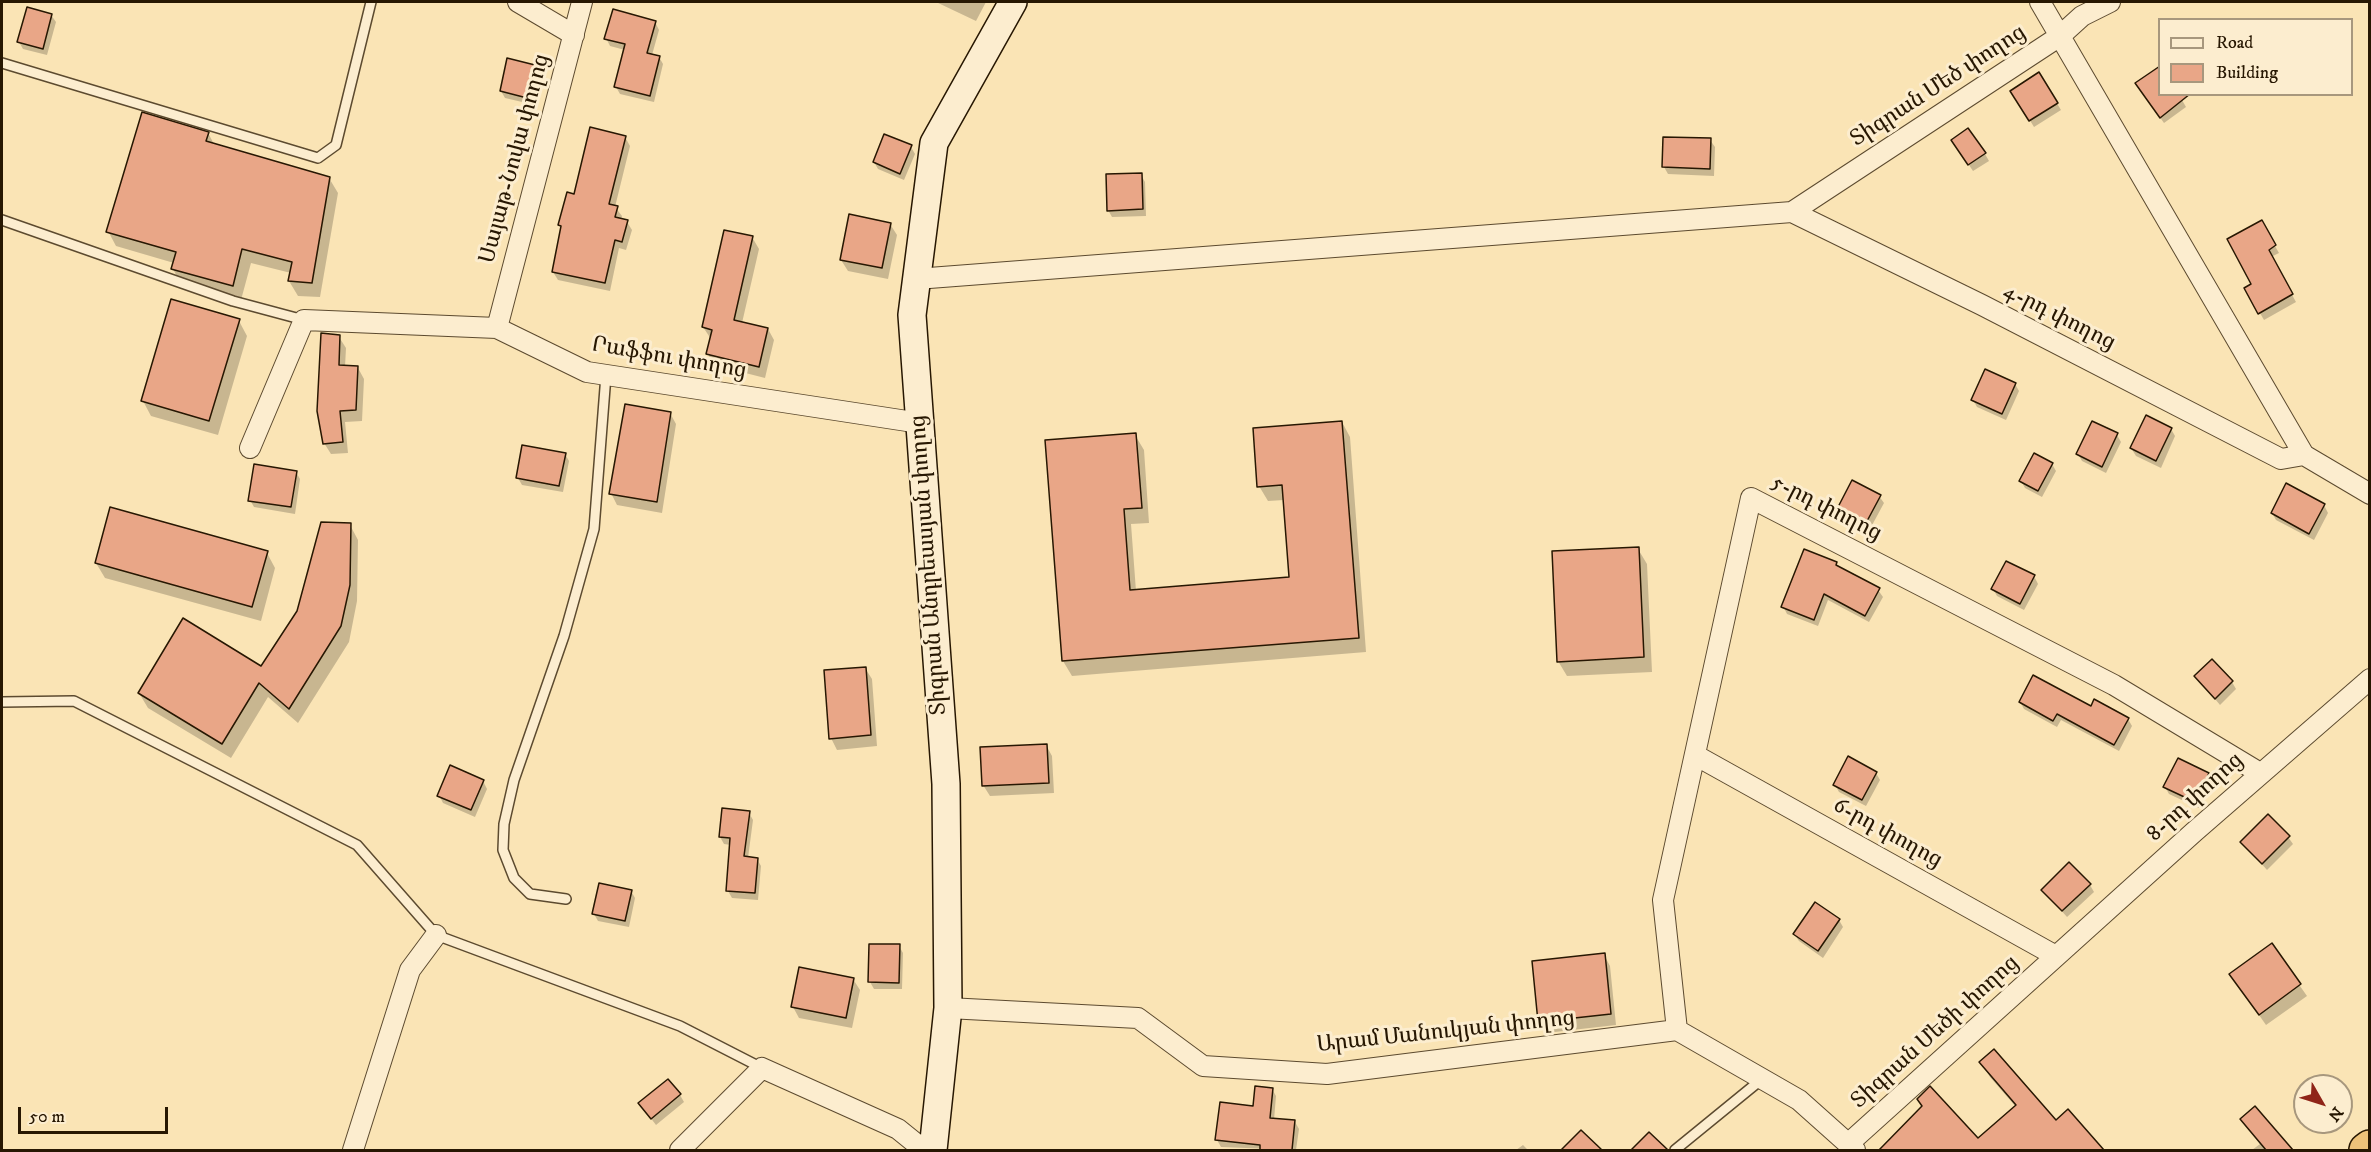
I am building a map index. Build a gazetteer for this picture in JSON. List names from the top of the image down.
{
  "streets": {
    "main road": ["Տիգրան Անդրեասյան փողոց"],
    "street": [
      "Տիգրան Մեծ փողոց",
      "Սայաթ-Նովա փողոց",
      "4-րդ փողոց",
      "Րաֆֆու փողոց",
      "5-րդ փողոց",
      "8-րդ փողոց",
      "6-րդ փողոց",
      "Արամ Մանուկյան փողոց",
      "Տիգրան Մեծի փողոց"
    ]
  },
  "crossings": [
    ["Տիգրան Մեծ փողոց", "4-րդ փողոց"],
    ["Սայաթ-Նովա փողոց", "Րաֆֆու փողոց"],
    ["Րաֆֆու փողոց", "Տիգրան Անդրեասյան փողոց"],
    ["5-րդ փողոց", "8-րդ փողոց"],
    ["5-րդ փողոց", "6-րդ փողոց"],
    ["5-րդ փողոց", "Արամ Մանուկյան փողոց"],
    ["Տիգրան Անդրեասյան փողոց", "Արամ Մանուկյան փողոց"],
    ["8-րդ փողոց", "6-րդ փողոց"],
    ["8-րդ փողոց", "Տիգրան Մեծի փողոց"],
    ["6-րդ փողոց", "Տիգրան Մեծի փողոց"]
  ],
  "legend": ["Road", "Building"],
  "scale_bar": "50 m",
  "north": "bottom right"
}
